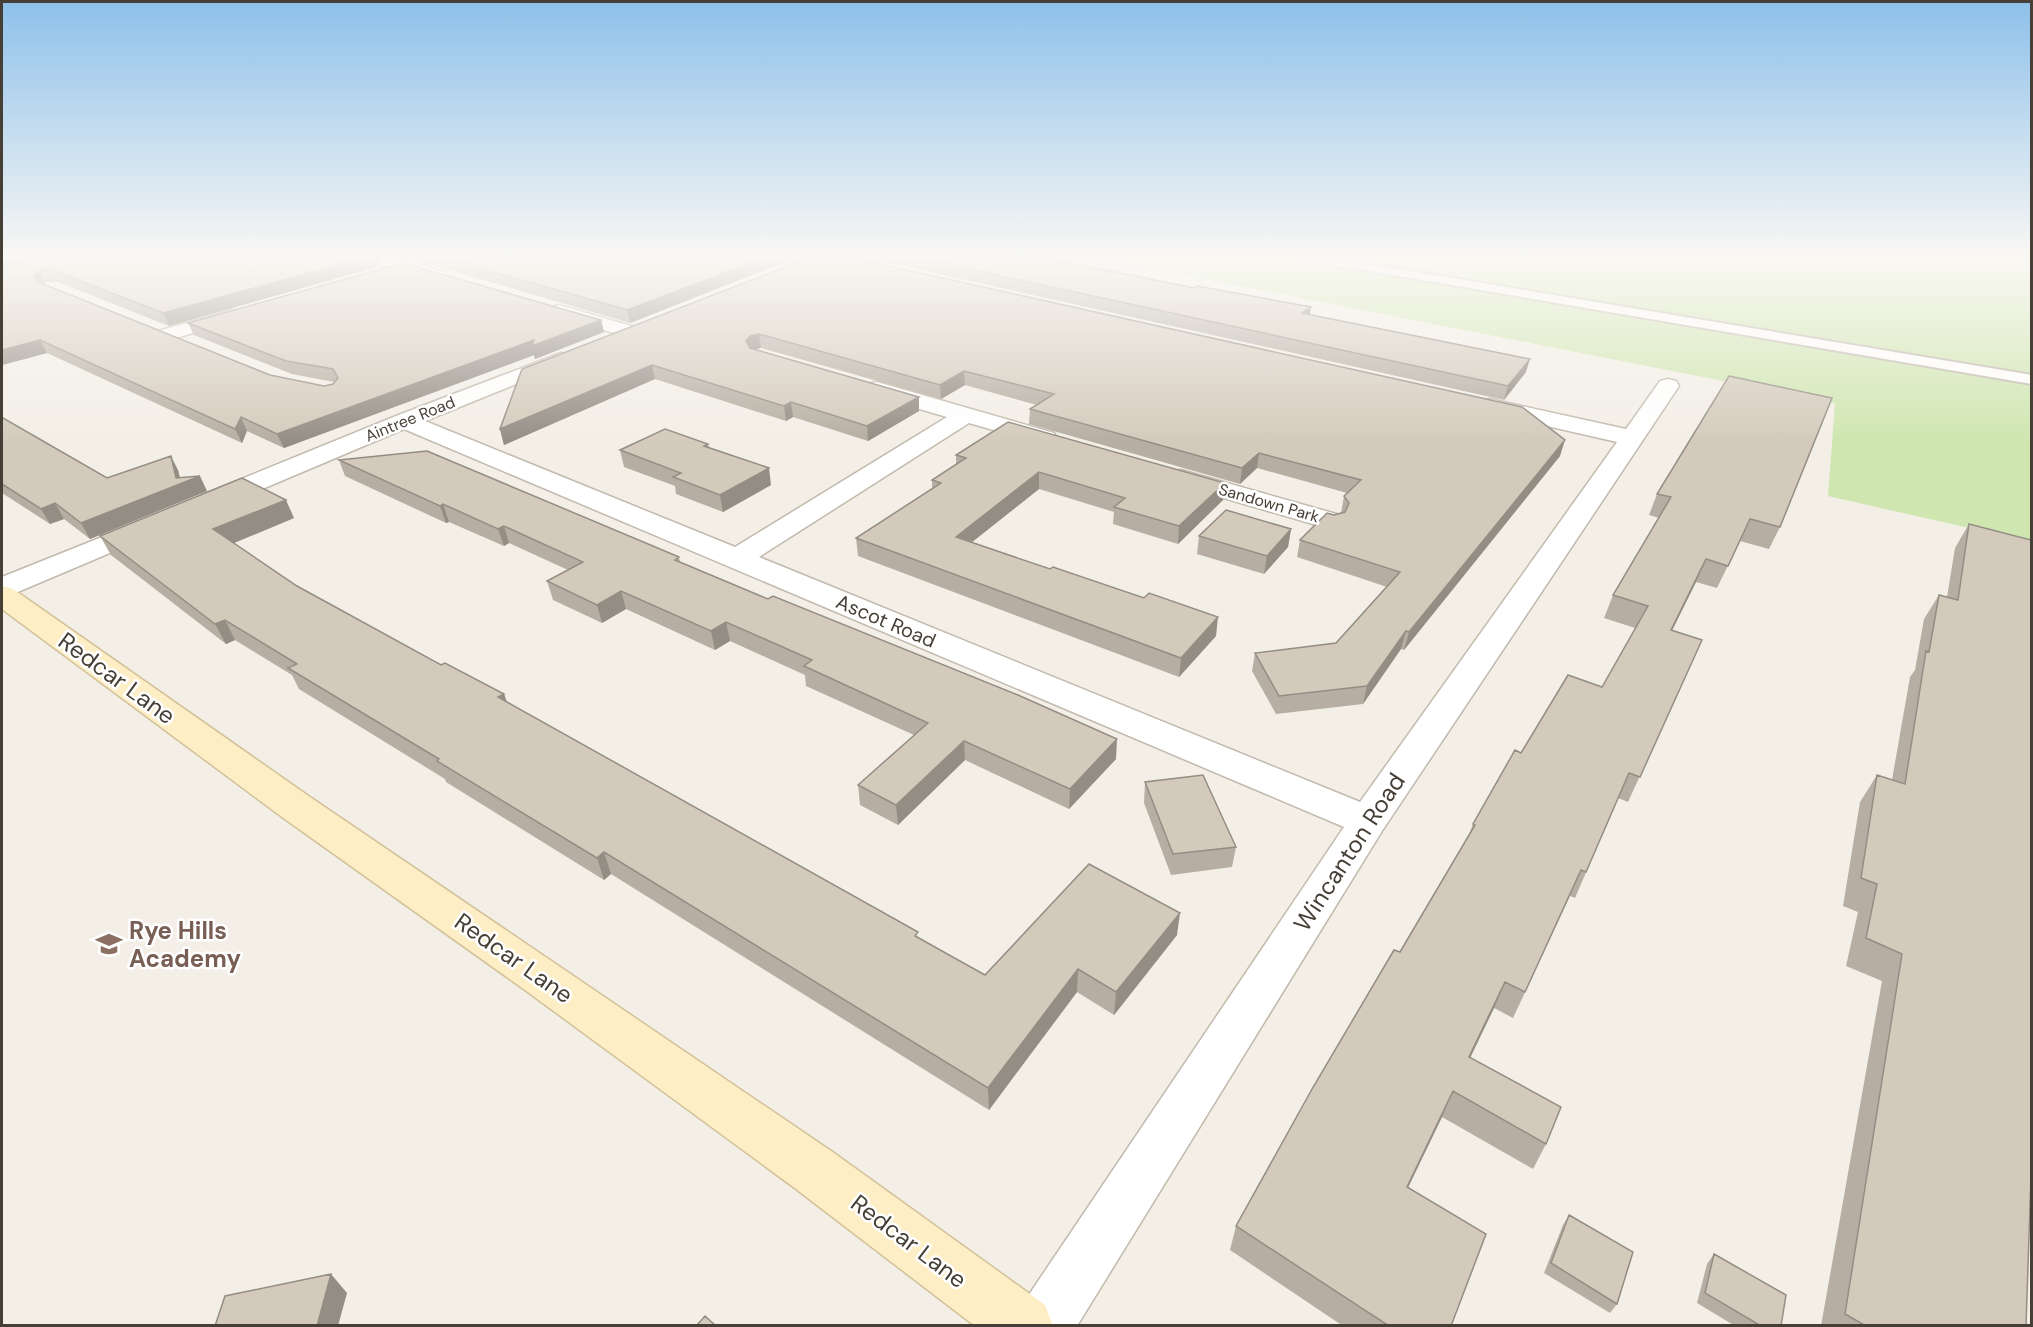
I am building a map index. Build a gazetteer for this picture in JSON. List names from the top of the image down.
{
  "streets": {
    "main road": ["Redcar Lane"],
    "street": [
      "Aintree Road",
      "Sandown Park",
      "Ascot Road",
      "Wincanton Road"
    ]
  },
  "crossings": [
    ["Aintree Road", "Ascot Road"],
    ["Ascot Road", "Wincanton Road"]
  ],
  "places": {
    "school or university": ["Rye Hills Academy"]
  }
}
